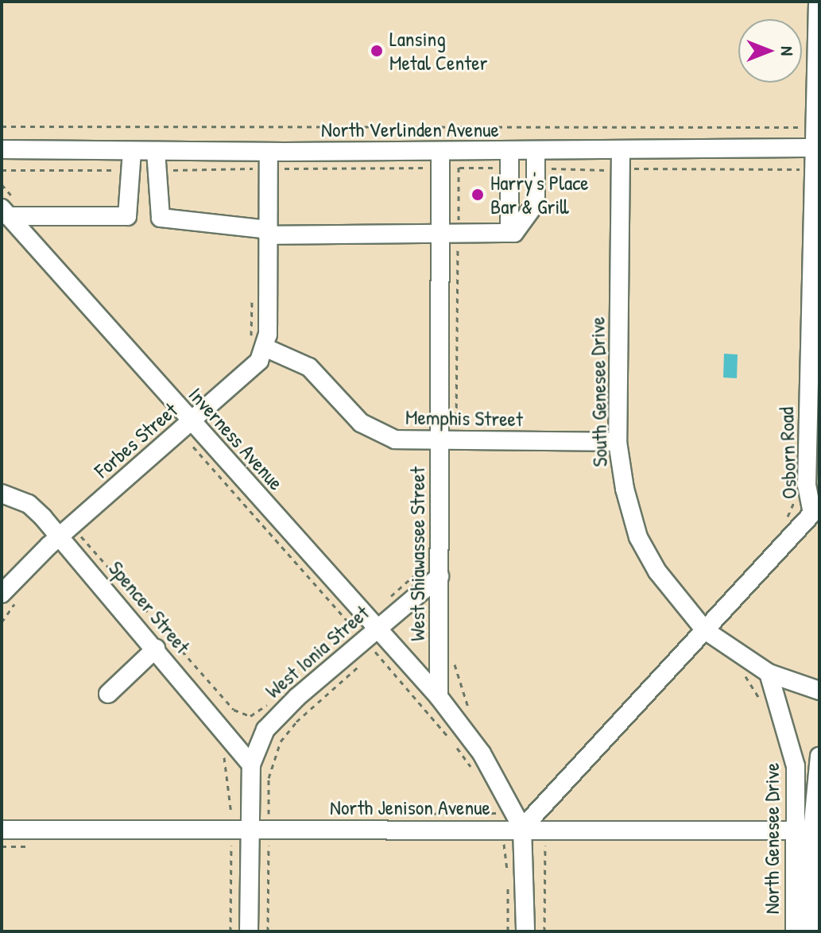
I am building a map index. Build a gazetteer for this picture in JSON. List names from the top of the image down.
{
  "streets": {
    "street": [
      "North Verlinden Avenue",
      "South Genesee Drive",
      "Memphis Street",
      "Inverness Avenue",
      "Forbes Street",
      "Osborn Road",
      "West Shiawassee Street",
      "Spencer Street",
      "West Ionia Street",
      "North Jenison Avenue",
      "North Genesee Drive"
    ]
  },
  "crossings": [
    ["North Verlinden Avenue", "South Genesee Drive"],
    ["North Verlinden Avenue", "Osborn Road"],
    ["North Verlinden Avenue", "West Shiawassee Street"],
    ["South Genesee Drive", "Memphis Street"],
    ["South Genesee Drive", "Osborn Road"],
    ["South Genesee Drive", "North Genesee Drive"],
    ["Memphis Street", "Forbes Street"],
    ["Memphis Street", "West Shiawassee Street"],
    ["Inverness Avenue", "Forbes Street"],
    ["Inverness Avenue", "West Shiawassee Street"],
    ["Inverness Avenue", "West Ionia Street"],
    ["Forbes Street", "Spencer Street"],
    ["West Shiawassee Street", "West Ionia Street"],
    ["Spencer Street", "West Ionia Street"],
    ["West Ionia Street", "North Jenison Avenue"]
  ],
  "places": ["Lansing Metal Center", "Harry's Place Bar & Grill"],
  "north": "right"
}
